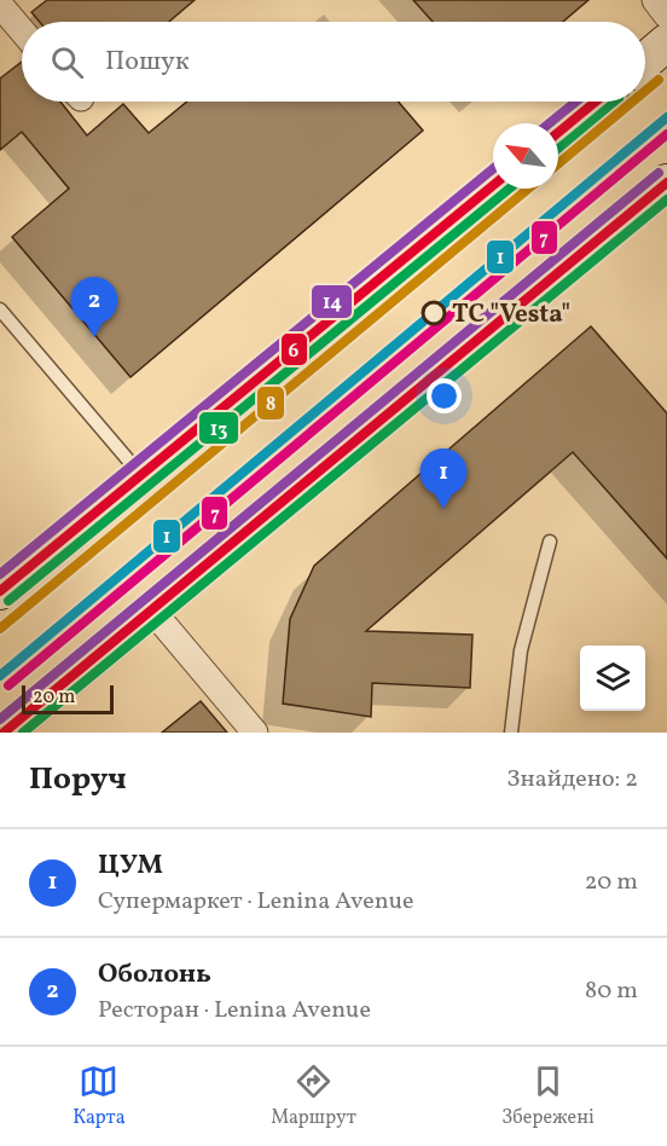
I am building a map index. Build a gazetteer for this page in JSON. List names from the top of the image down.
{
  "places": ["TC \"Vesta\""],
  "lines": [
    "transit line 8",
    "transit line 6",
    "transit line 13",
    "transit line 14",
    "transit line 1",
    "transit line 7"
  ],
  "scale_bar": "20 m",
  "north": "top left",
  "page": {
    "search": "Пошук",
    "pins": ["2", "1"],
    "scale": "20 m",
    "heading": ["Поруч", "Знайдено: 2"],
    "list": [
      {
        "mark": "1",
        "name": "ЦУМ",
        "note": "Супермаркет · Lenina Avenue",
        "value": "20 m"
      },
      {
        "mark": "2",
        "name": "Оболонь",
        "note": "Ресторан · Lenina Avenue",
        "value": "80 m"
      }
    ],
    "nav": ["Карта", "Маршрут", "Збережені"]
  }
}
